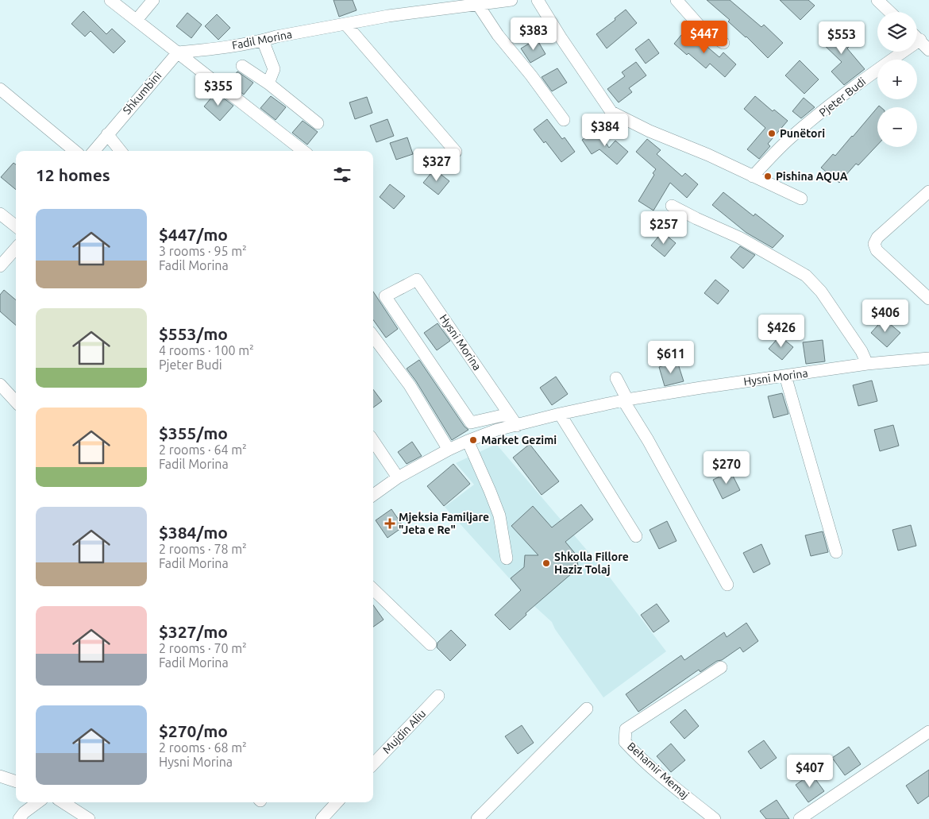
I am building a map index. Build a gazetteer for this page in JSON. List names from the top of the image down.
{
  "streets": {
    "street": [
      "Fadil Morina",
      "Shkumbini",
      "Pjeter Budi",
      "Hysni Morina",
      "Mujdin Aliu",
      "Behamir Memaj"
    ]
  },
  "crossings": [
    ["Fadil Morina", "Shkumbini"]
  ],
  "places": {
    "other": [
      "Punëtori",
      "Pishina AQUA",
      "Market Gezimi",
      "Shkolla Fillore Haziz Tolaj"
    ],
    "health": ["Mjeksia Familjare \"Jeta e Re\""]
  },
  "page": {
    "map_buttons": ["+", "−"],
    "price": [
      "$383",
      "$447",
      "$553",
      "$355",
      "$384",
      "$327",
      "$257",
      "$406",
      "$426",
      "$611",
      "$270",
      "$407"
    ],
    "heading": "12 homes",
    "list": [
      {
        "name": "$447/mo",
        "note": "3 rooms · 95 m² · Fadil Morina"
      },
      {
        "name": "$553/mo",
        "note": "4 rooms · 100 m² · Pjeter Budi"
      },
      {
        "name": "$355/mo",
        "note": "2 rooms · 64 m² · Fadil Morina"
      },
      {
        "name": "$384/mo",
        "note": "2 rooms · 78 m² · Fadil Morina"
      },
      {
        "name": "$327/mo",
        "note": "2 rooms · 70 m² · Fadil Morina"
      },
      {
        "name": "$270/mo",
        "note": "2 rooms · 68 m² · Hysni Morina"
      }
    ]
  }
}
